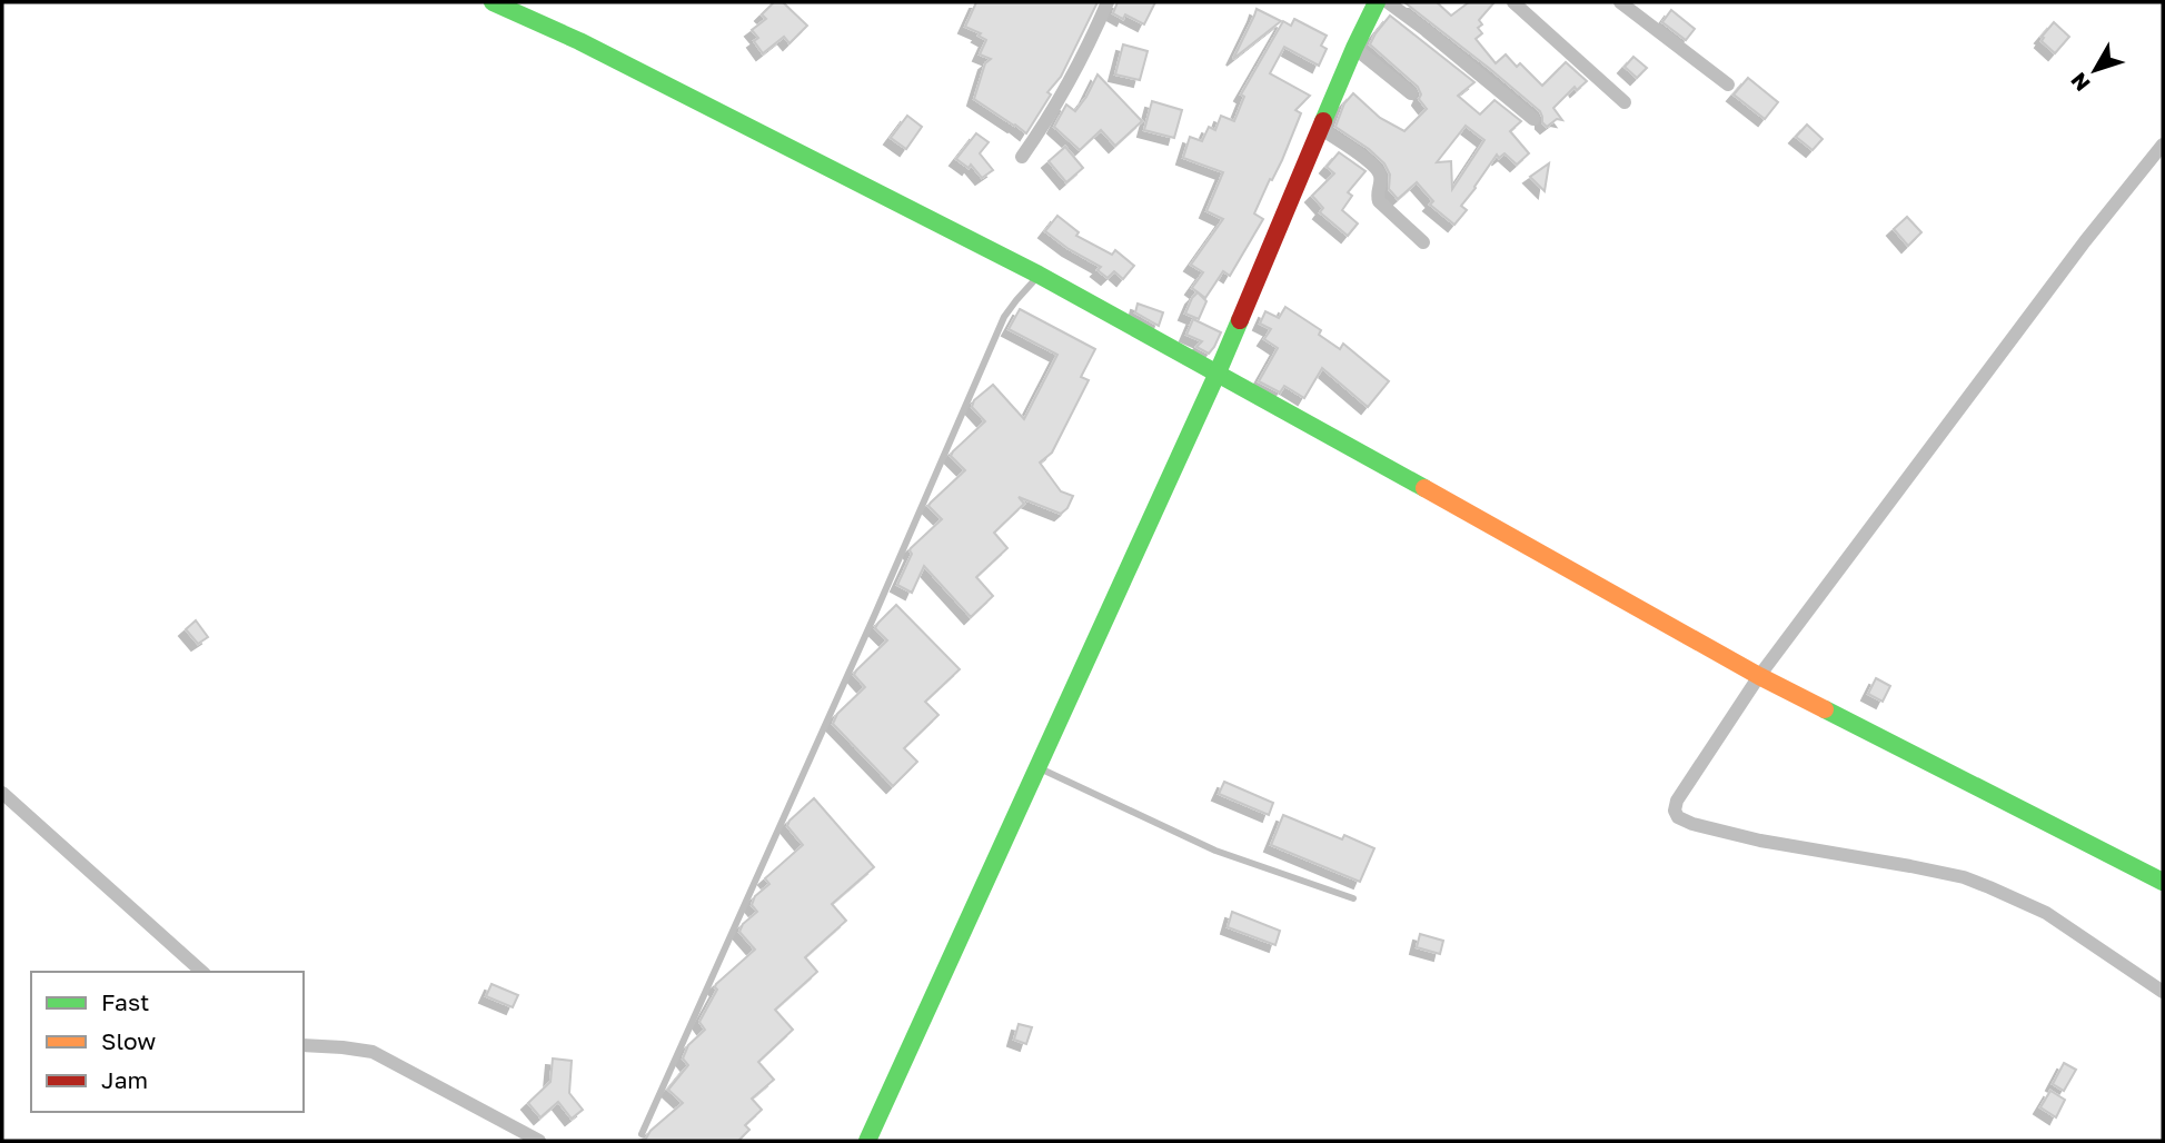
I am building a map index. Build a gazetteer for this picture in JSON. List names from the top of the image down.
{
  "legend": ["Fast", "Slow", "Jam"],
  "north": "bottom left"
}
